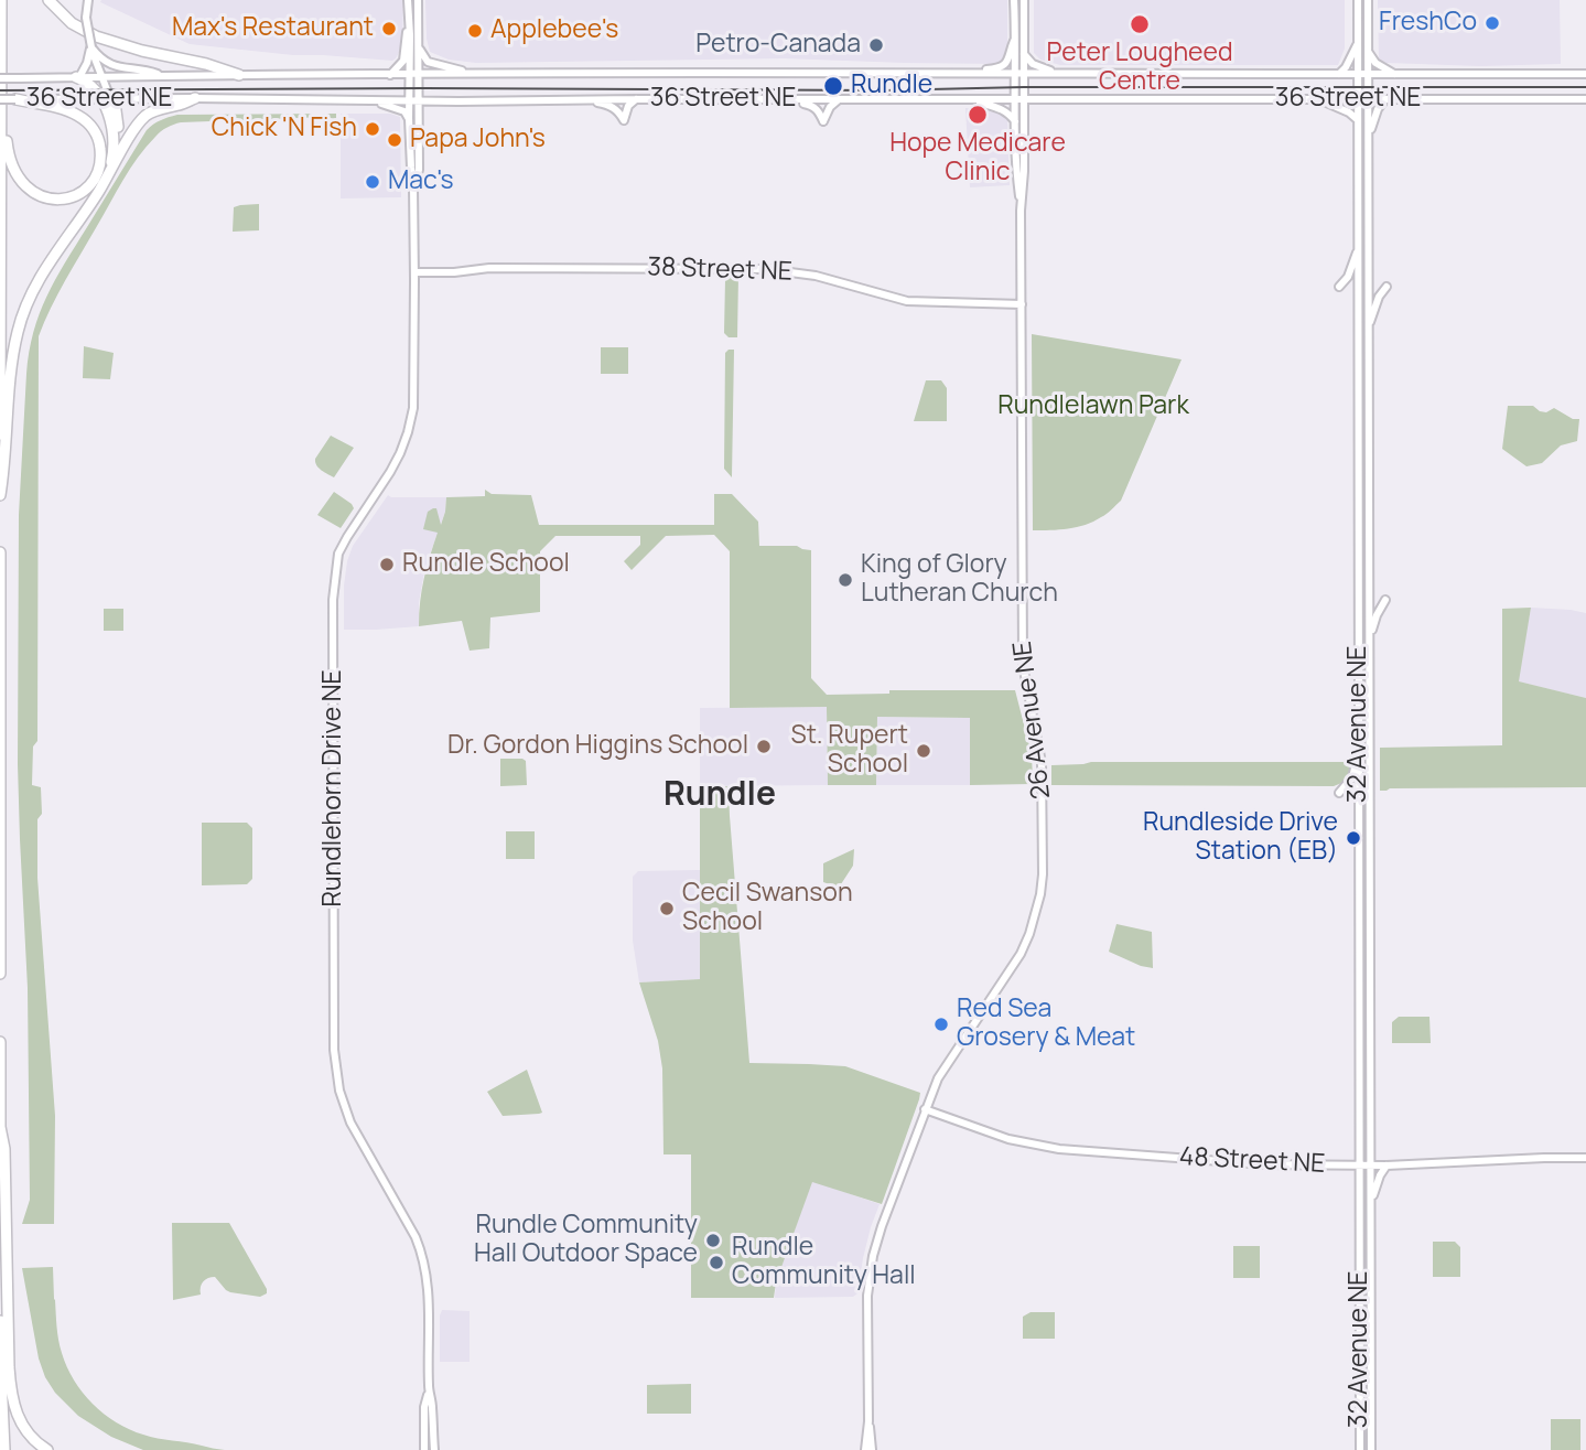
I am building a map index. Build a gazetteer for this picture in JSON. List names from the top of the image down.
{
  "streets": {
    "main road": [
      "36 Street NE",
      "38 Street NE",
      "26 Avenue NE",
      "32 Avenue NE",
      "Rundlehorn Drive NE",
      "48 Street NE"
    ]
  },
  "crossings": [
    ["36 Street NE", "26 Avenue NE"],
    ["36 Street NE", "32 Avenue NE"],
    ["36 Street NE", "Rundlehorn Drive NE"],
    ["38 Street NE", "26 Avenue NE"],
    ["38 Street NE", "Rundlehorn Drive NE"],
    ["26 Avenue NE", "48 Street NE"],
    ["32 Avenue NE", "48 Street NE"]
  ],
  "districts": ["Rundle"],
  "parks": ["Rundlelawn Park"],
  "places": [
    "FreshCo",
    "Peter Lougheed Centre",
    "Max's Restaurant",
    "Applebee's",
    "Petro-Canada",
    "Rundle",
    "Hope Medicare Clinic",
    "Chick 'N Fish",
    "Papa John's",
    "Mac's",
    "Rundle School",
    "King of Glory Lutheran Church",
    "Dr. Gordon Higgins School",
    "St. Rupert School",
    "Rundleside Drive Station (EB)",
    "Cecil Swanson School",
    "Red Sea Grosery & Meat",
    "Rundle Community Hall Outdoor Space",
    "Rundle Community Hall"
  ]
}
